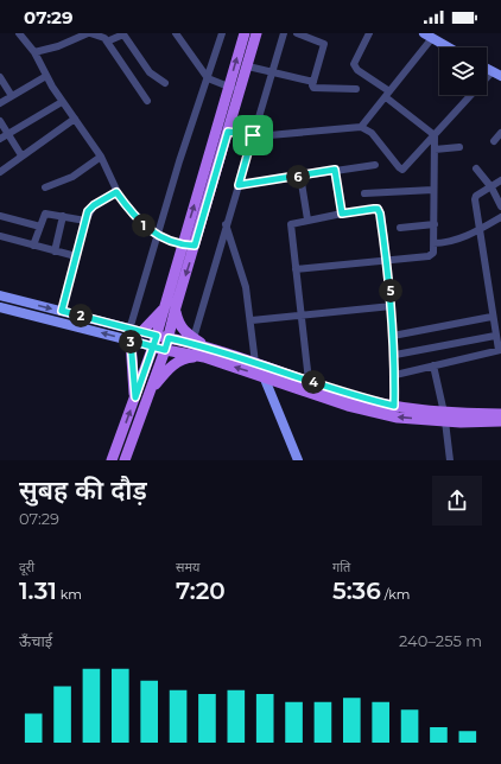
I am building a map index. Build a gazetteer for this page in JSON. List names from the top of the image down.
{
  "page": {
    "status": "07:29",
    "pins": [
      "6",
      "1",
      "5",
      "2",
      "3",
      "4"
    ],
    "heading": ["सुबह की दौड़", "07:29"],
    "stats": [
      ["दूरी", "1.31 km"],
      ["समय", "7:20"],
      ["गति", "5:36 /km"]
    ],
    "chart": ["ऊँचाई", "240–255 m"]
  }
}
